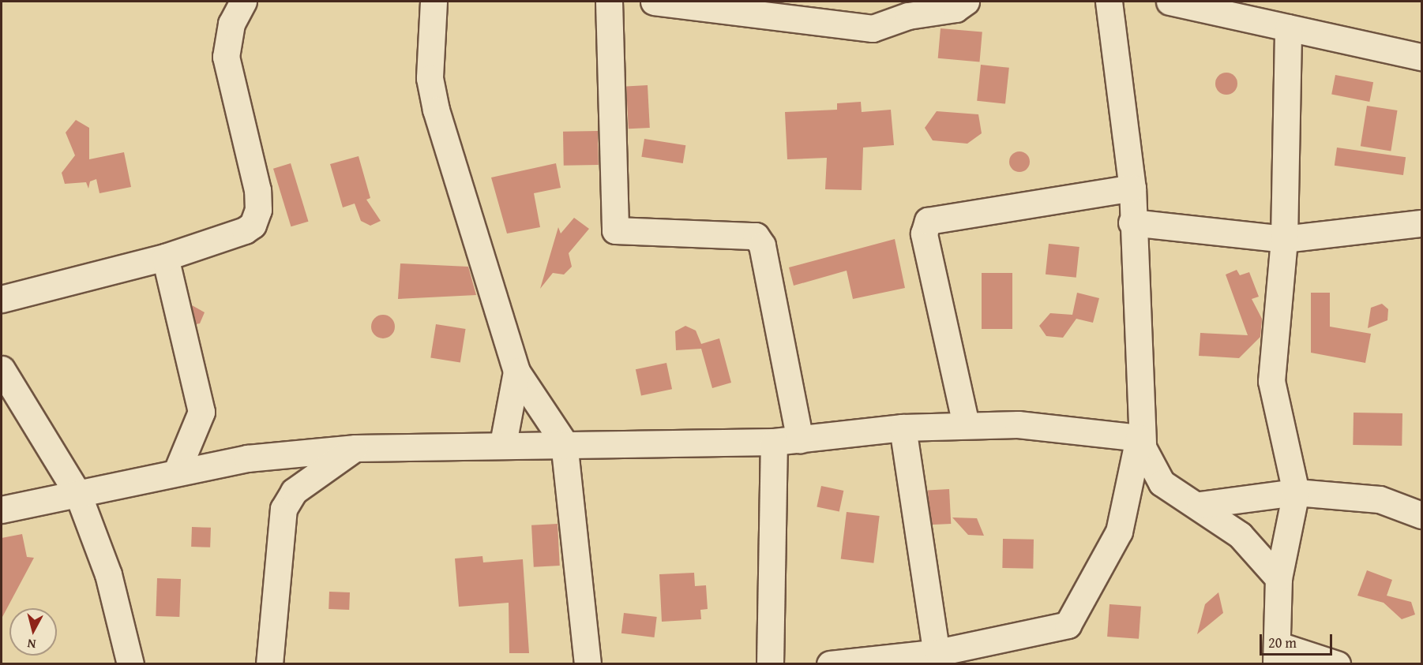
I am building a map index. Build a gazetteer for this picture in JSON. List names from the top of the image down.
{
  "scale_bar": "20 m",
  "north": "bottom"
}
